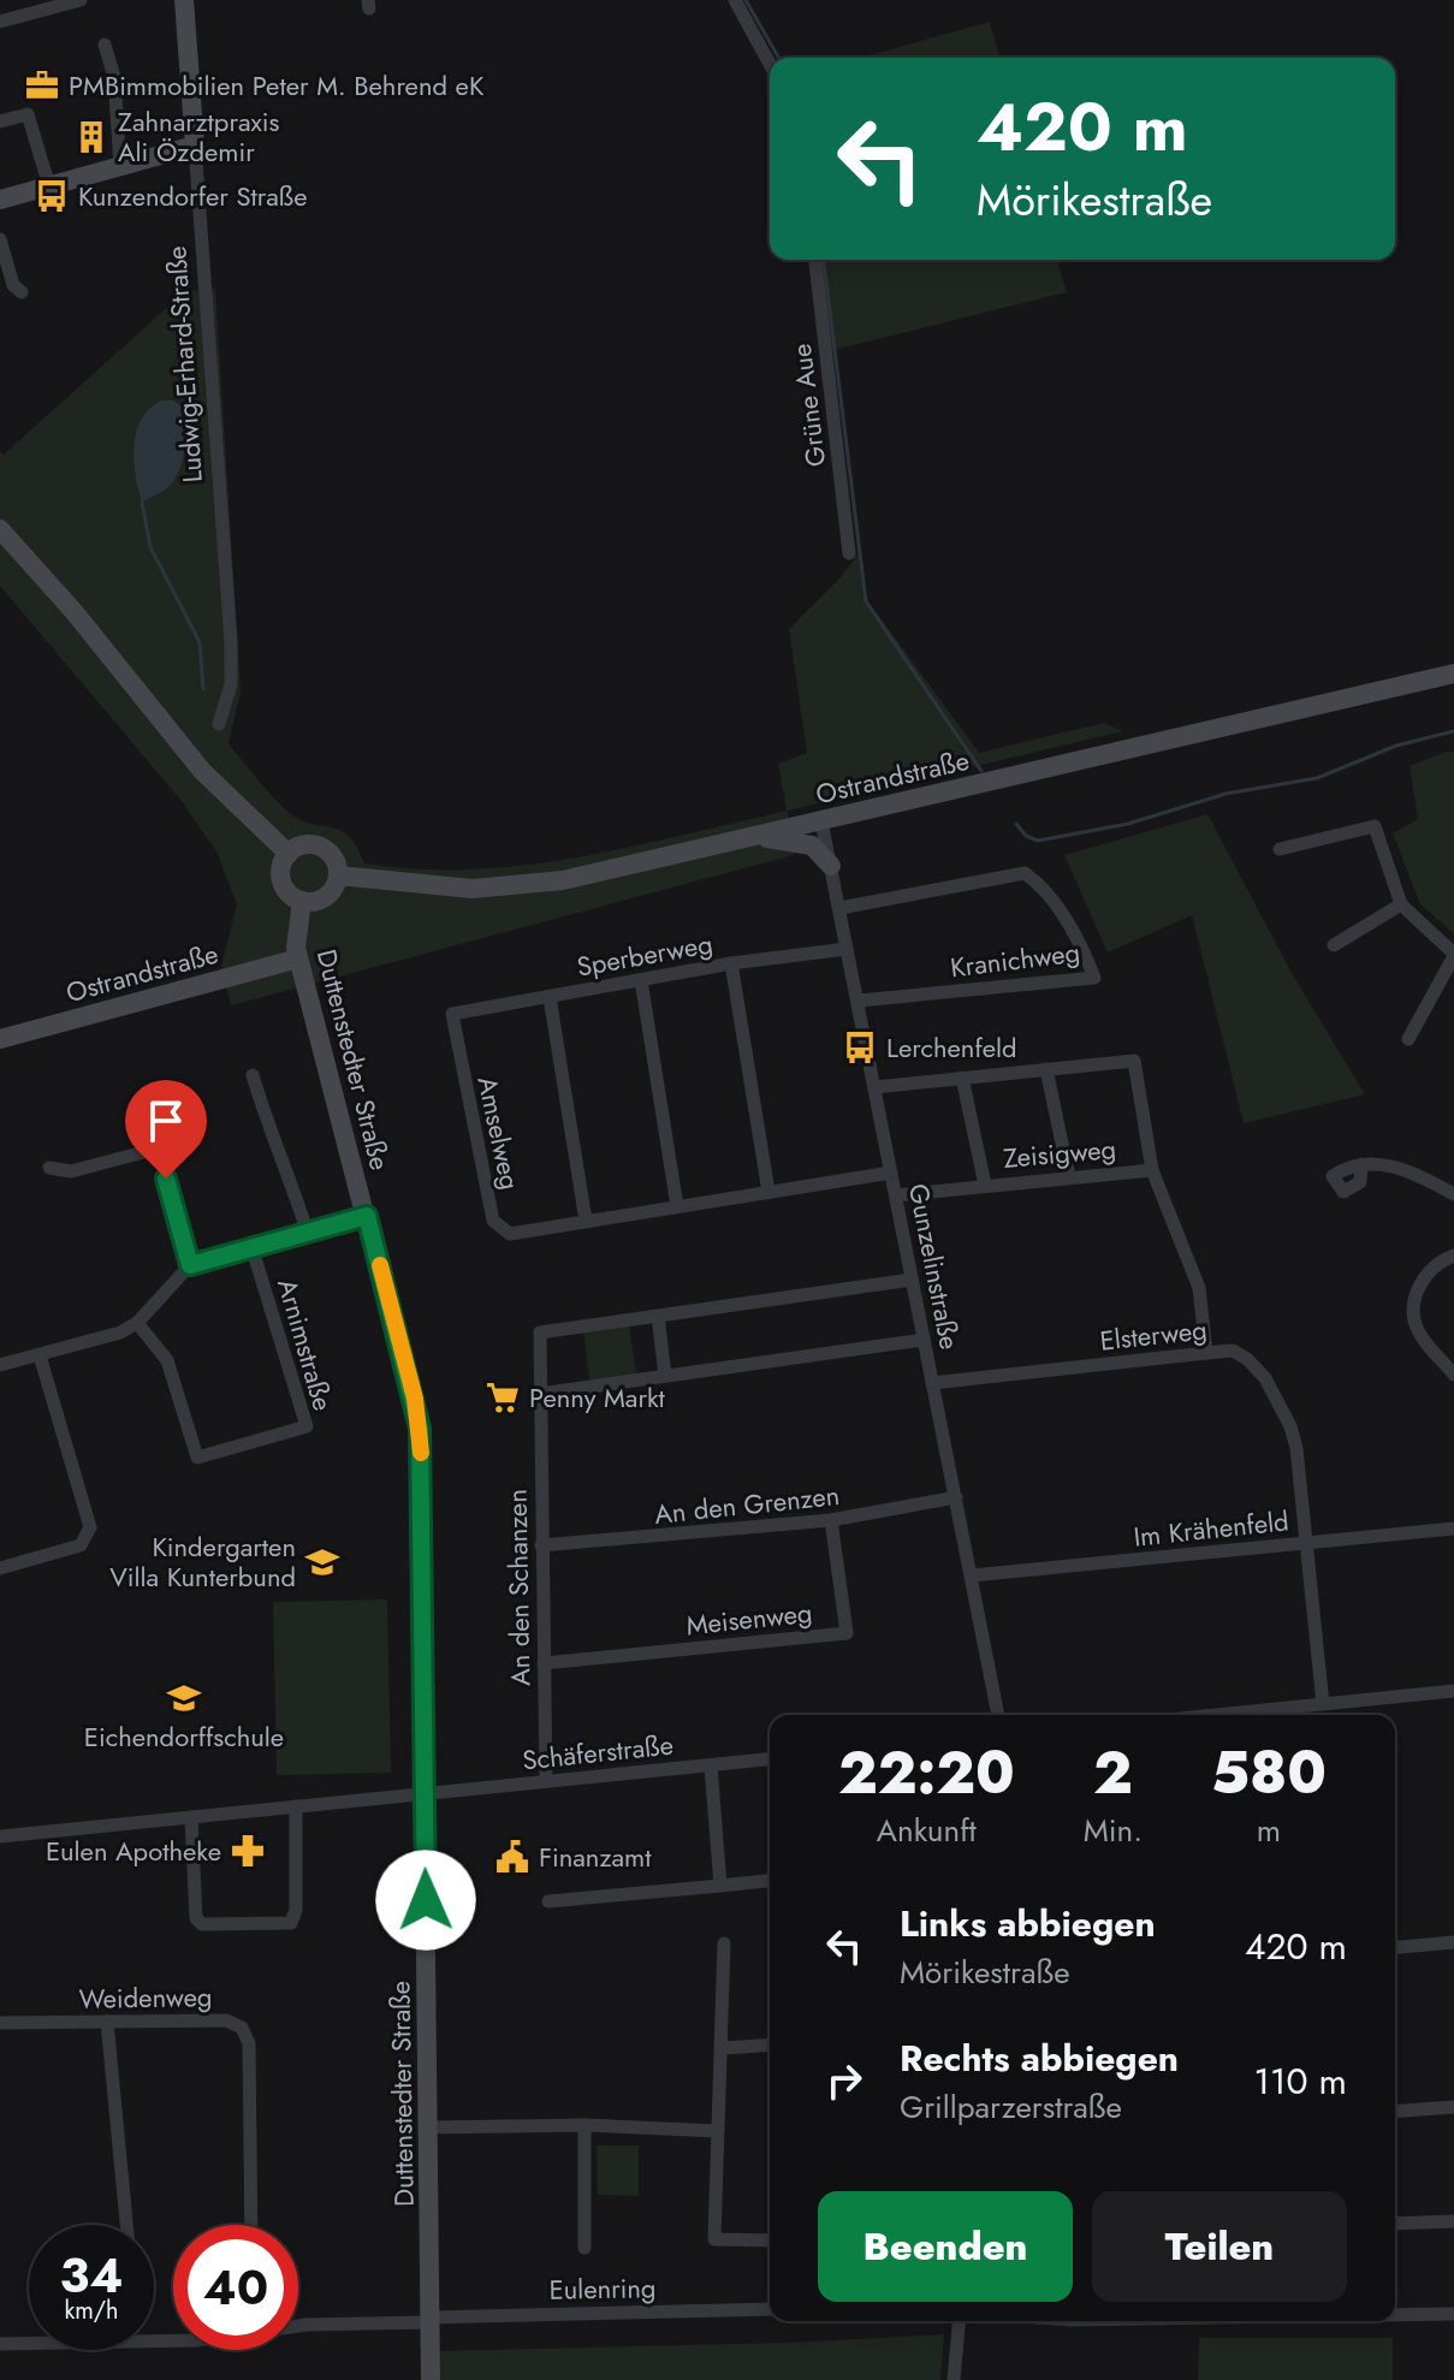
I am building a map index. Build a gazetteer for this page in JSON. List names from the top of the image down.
{
  "streets": {
    "street": [
      "Ludwig-Erhard-Straße",
      "Grüne Aue",
      "Ostrandstraße",
      "Sperberweg",
      "Kranichweg",
      "Duttenstedter Straße",
      "Amselweg",
      "Zeisigweg",
      "Gunzelinstraße",
      "Elsterweg",
      "Arnimstraße",
      "An den Grenzen",
      "Im Krähenfeld",
      "An den Schanzen",
      "Meisenweg",
      "Schäferstraße",
      "Weidenweg",
      "Eulenring"
    ]
  },
  "crossings": [
    ["Ostrandstraße", "Duttenstedter Straße"],
    ["Ostrandstraße", "Gunzelinstraße"],
    ["Sperberweg", "Amselweg"],
    ["Sperberweg", "Gunzelinstraße"],
    ["Kranichweg", "Gunzelinstraße"],
    ["Duttenstedter Straße", "Schäferstraße"],
    ["Duttenstedter Straße", "Eulenring"],
    ["Amselweg", "Gunzelinstraße"],
    ["Zeisigweg", "Gunzelinstraße"],
    ["Zeisigweg", "Elsterweg"],
    ["Gunzelinstraße", "Elsterweg"],
    ["Gunzelinstraße", "An den Grenzen"],
    ["Gunzelinstraße", "Im Krähenfeld"],
    ["Gunzelinstraße", "An den Schanzen"],
    ["Elsterweg", "Im Krähenfeld"],
    ["An den Grenzen", "An den Schanzen"],
    ["An den Grenzen", "Meisenweg"],
    ["An den Schanzen", "Meisenweg"],
    ["An den Schanzen", "Schäferstraße"]
  ],
  "places": {
    "office": ["PMBimmobilien Peter M. Behrend eK"],
    "building": ["Zahnarztpraxis Ali Özdemir"],
    "bus stop": ["Kunzendorfer Straße", "Lerchenfeld"],
    "supermarket": ["Penny Markt"],
    "school or university": ["Kindergarten Villa Kunterbund", "Eichendorffschule"],
    "pharmacy": ["Eulen Apotheke"],
    "public building": ["Finanzamt"]
  },
  "page": {
    "turn": ["420 m", "Mörikestraße"],
    "eta": [
      "22:20",
      "Ankunft",
      "2",
      "Min.",
      "580",
      "m"
    ],
    "list": [
      {
        "name": "Links abbiegen",
        "note": "Mörikestraße",
        "value": "420 m"
      },
      {
        "name": "Rechts abbiegen",
        "note": "Grillparzerstraße",
        "value": "110 m"
      }
    ],
    "buttons": ["Beenden", "Teilen"],
    "speed": "34 km/h",
    "limit": "40"
  }
}
